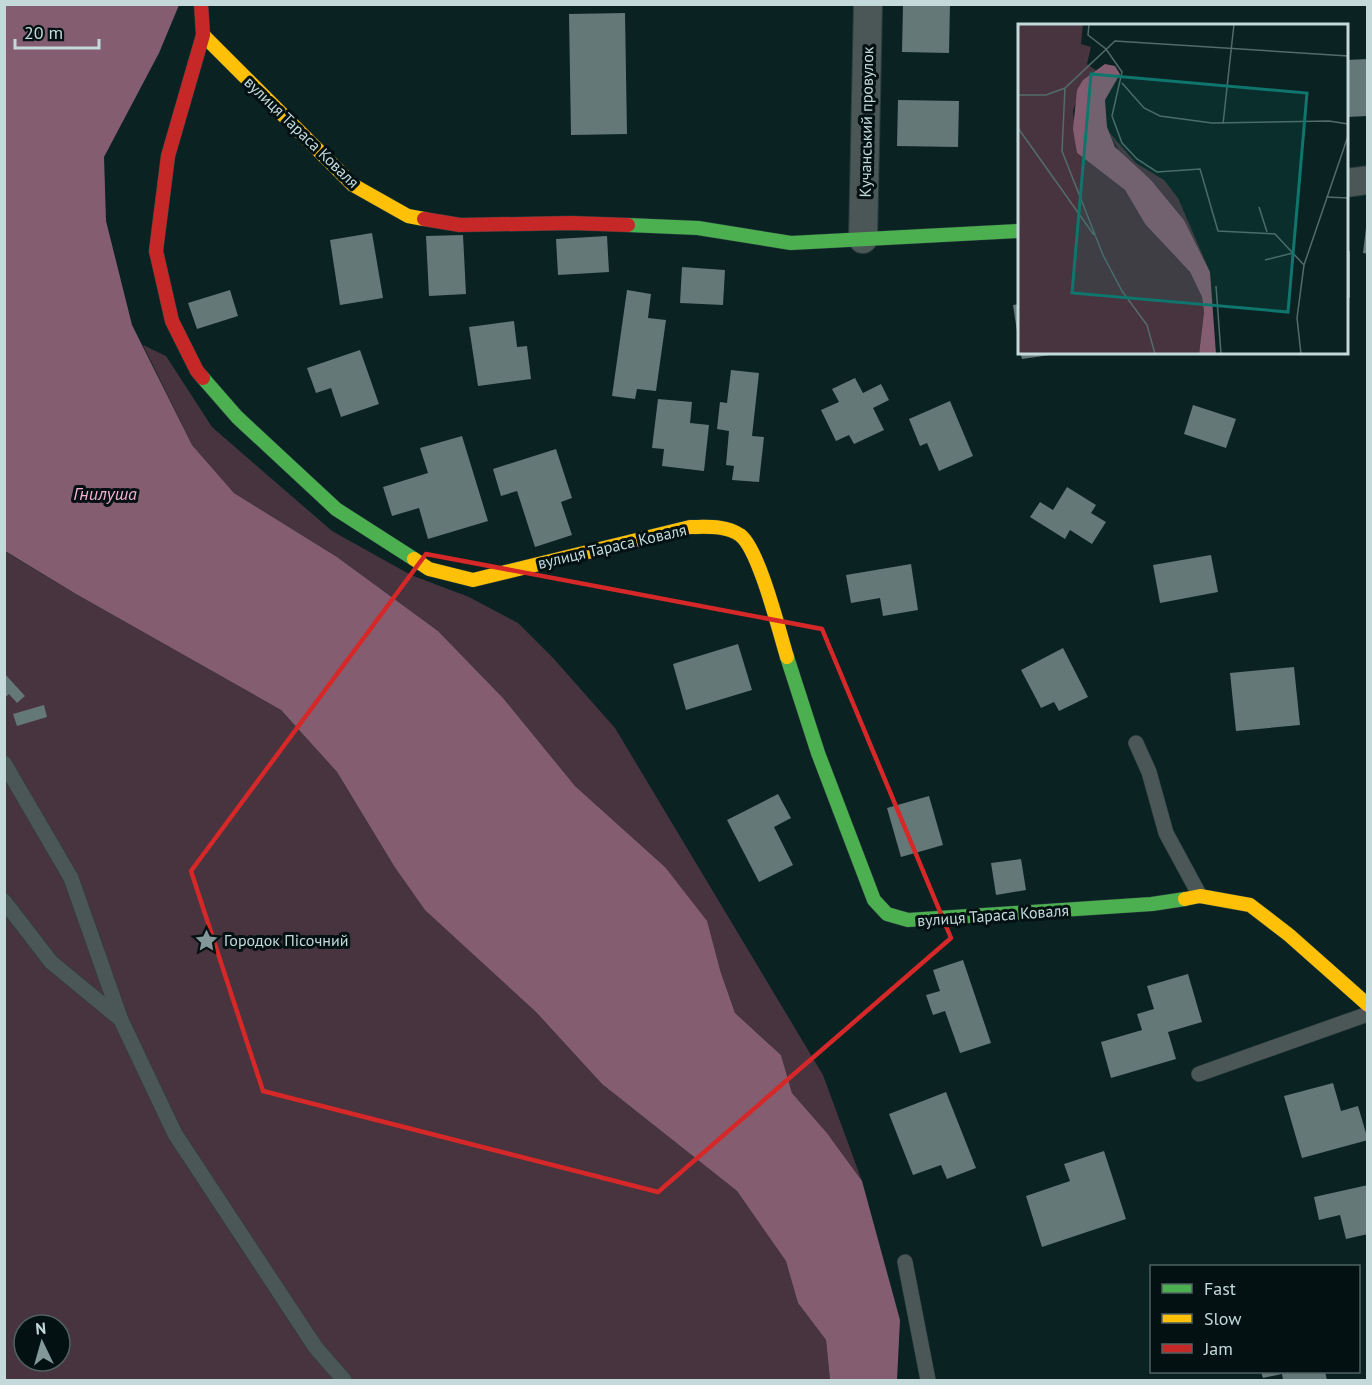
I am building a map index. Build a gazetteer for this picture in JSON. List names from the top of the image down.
{
  "streets": {
    "street": ["Кучанський провулок", "вулиця Тараса Коваля"]
  },
  "crossings": [
    ["Кучанський провулок", "вулиця Тараса Коваля"]
  ],
  "water": ["Гнилуша"],
  "places": {
    "place": ["Городок Пісочний"]
  },
  "legend": ["Fast", "Slow", "Jam"],
  "scale_bar": "20 m",
  "north": "top"
}
